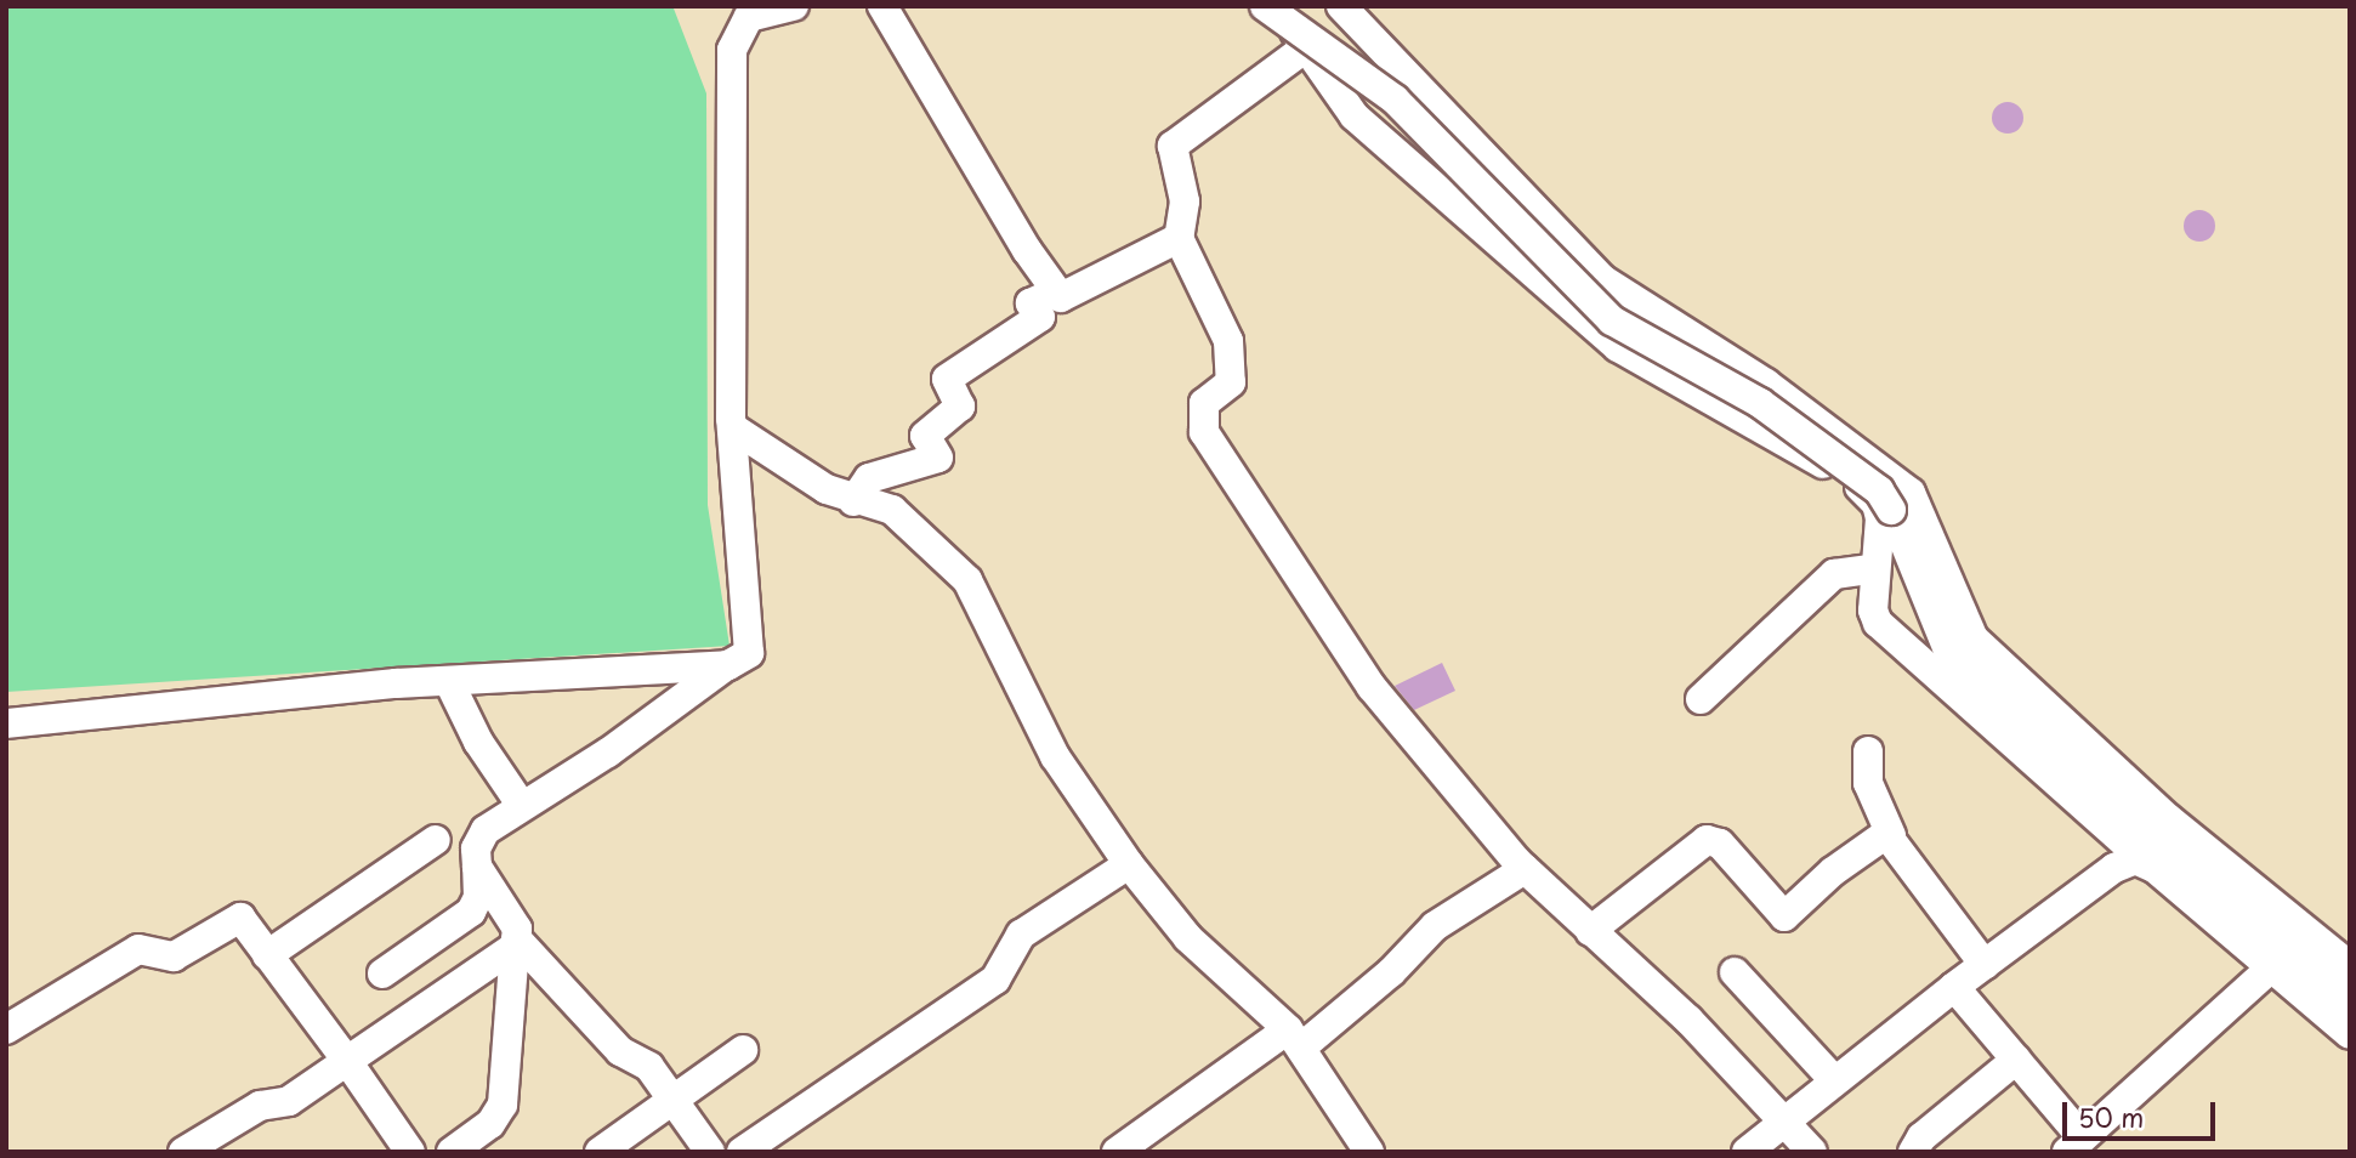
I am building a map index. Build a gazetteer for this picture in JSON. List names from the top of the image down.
{
  "scale_bar": "50 m"
}
